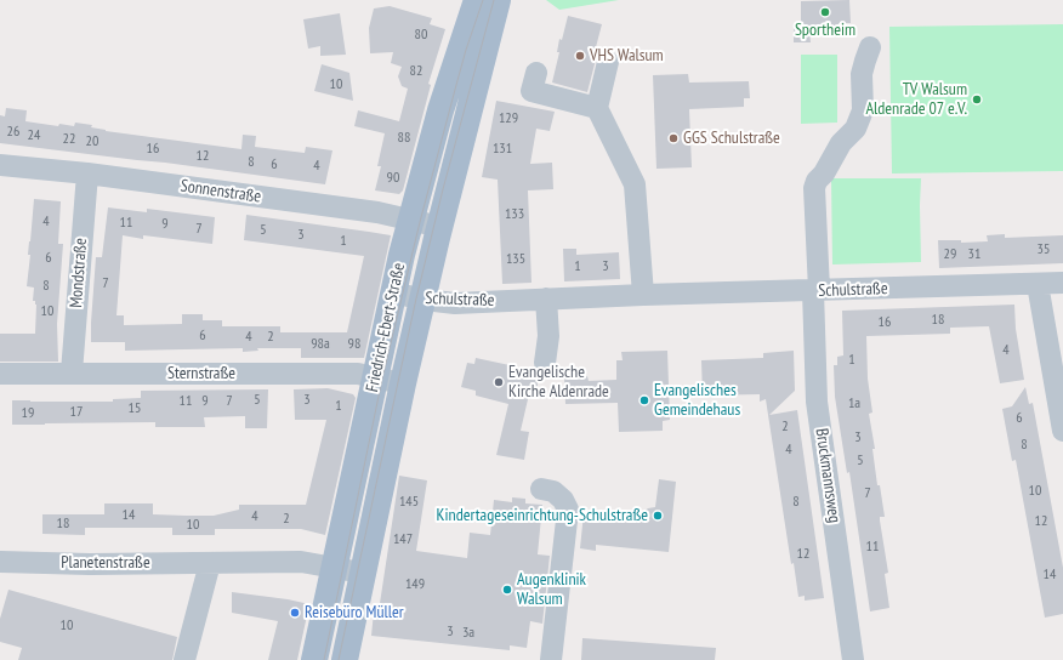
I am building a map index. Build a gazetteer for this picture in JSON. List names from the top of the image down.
{
  "streets": {
    "main road": ["Friedrich-Ebert-Straße"],
    "street": [
      "Sonnenstraße",
      "Mondstraße",
      "Schulstraße",
      "Sternstraße",
      "Bruckmannsweg",
      "Planetenstraße"
    ]
  },
  "crossings": [
    ["Sonnenstraße", "Mondstraße"],
    ["Sonnenstraße", "Friedrich-Ebert-Straße"],
    ["Mondstraße", "Sternstraße"],
    ["Schulstraße", "Friedrich-Ebert-Straße"],
    ["Schulstraße", "Bruckmannsweg"],
    ["Friedrich-Ebert-Straße", "Sternstraße"],
    ["Friedrich-Ebert-Straße", "Planetenstraße"]
  ],
  "places": [
    "Sportheim",
    "VHS Walsum",
    "TV Walsum Aldenrade 07 e.V.",
    "GGS Schulstraße",
    "Evangelische Kirche Aldenrade",
    "Evangelisches Gemeindehaus",
    "Kindertageseinrichtung-Schulstraße",
    "Augenklinik Walsum",
    "Reisebüro Müller"
  ],
  "house_numbers": [
    "80",
    "82",
    "10",
    "129",
    "26",
    "24",
    "88",
    "22",
    "20",
    "16",
    "131",
    "12",
    "8",
    "6",
    "4",
    "90",
    "133",
    "4",
    "11",
    "9",
    "7",
    "5",
    "3",
    "1",
    "35",
    "29",
    "31",
    "6",
    "135",
    "1",
    "3",
    "7",
    "8",
    "10",
    "18",
    "16",
    "6",
    "4",
    "2",
    "98a",
    "98",
    "4",
    "1",
    "5",
    "3",
    "11",
    "9",
    "7",
    "1a",
    "1",
    "15",
    "17",
    "19",
    "6",
    "2",
    "3",
    "8",
    "4",
    "5",
    "10",
    "7",
    "145",
    "8",
    "14",
    "4",
    "2",
    "12",
    "18",
    "10",
    "147",
    "11",
    "12",
    "14",
    "149",
    "10",
    "3",
    "3a"
  ]
}
